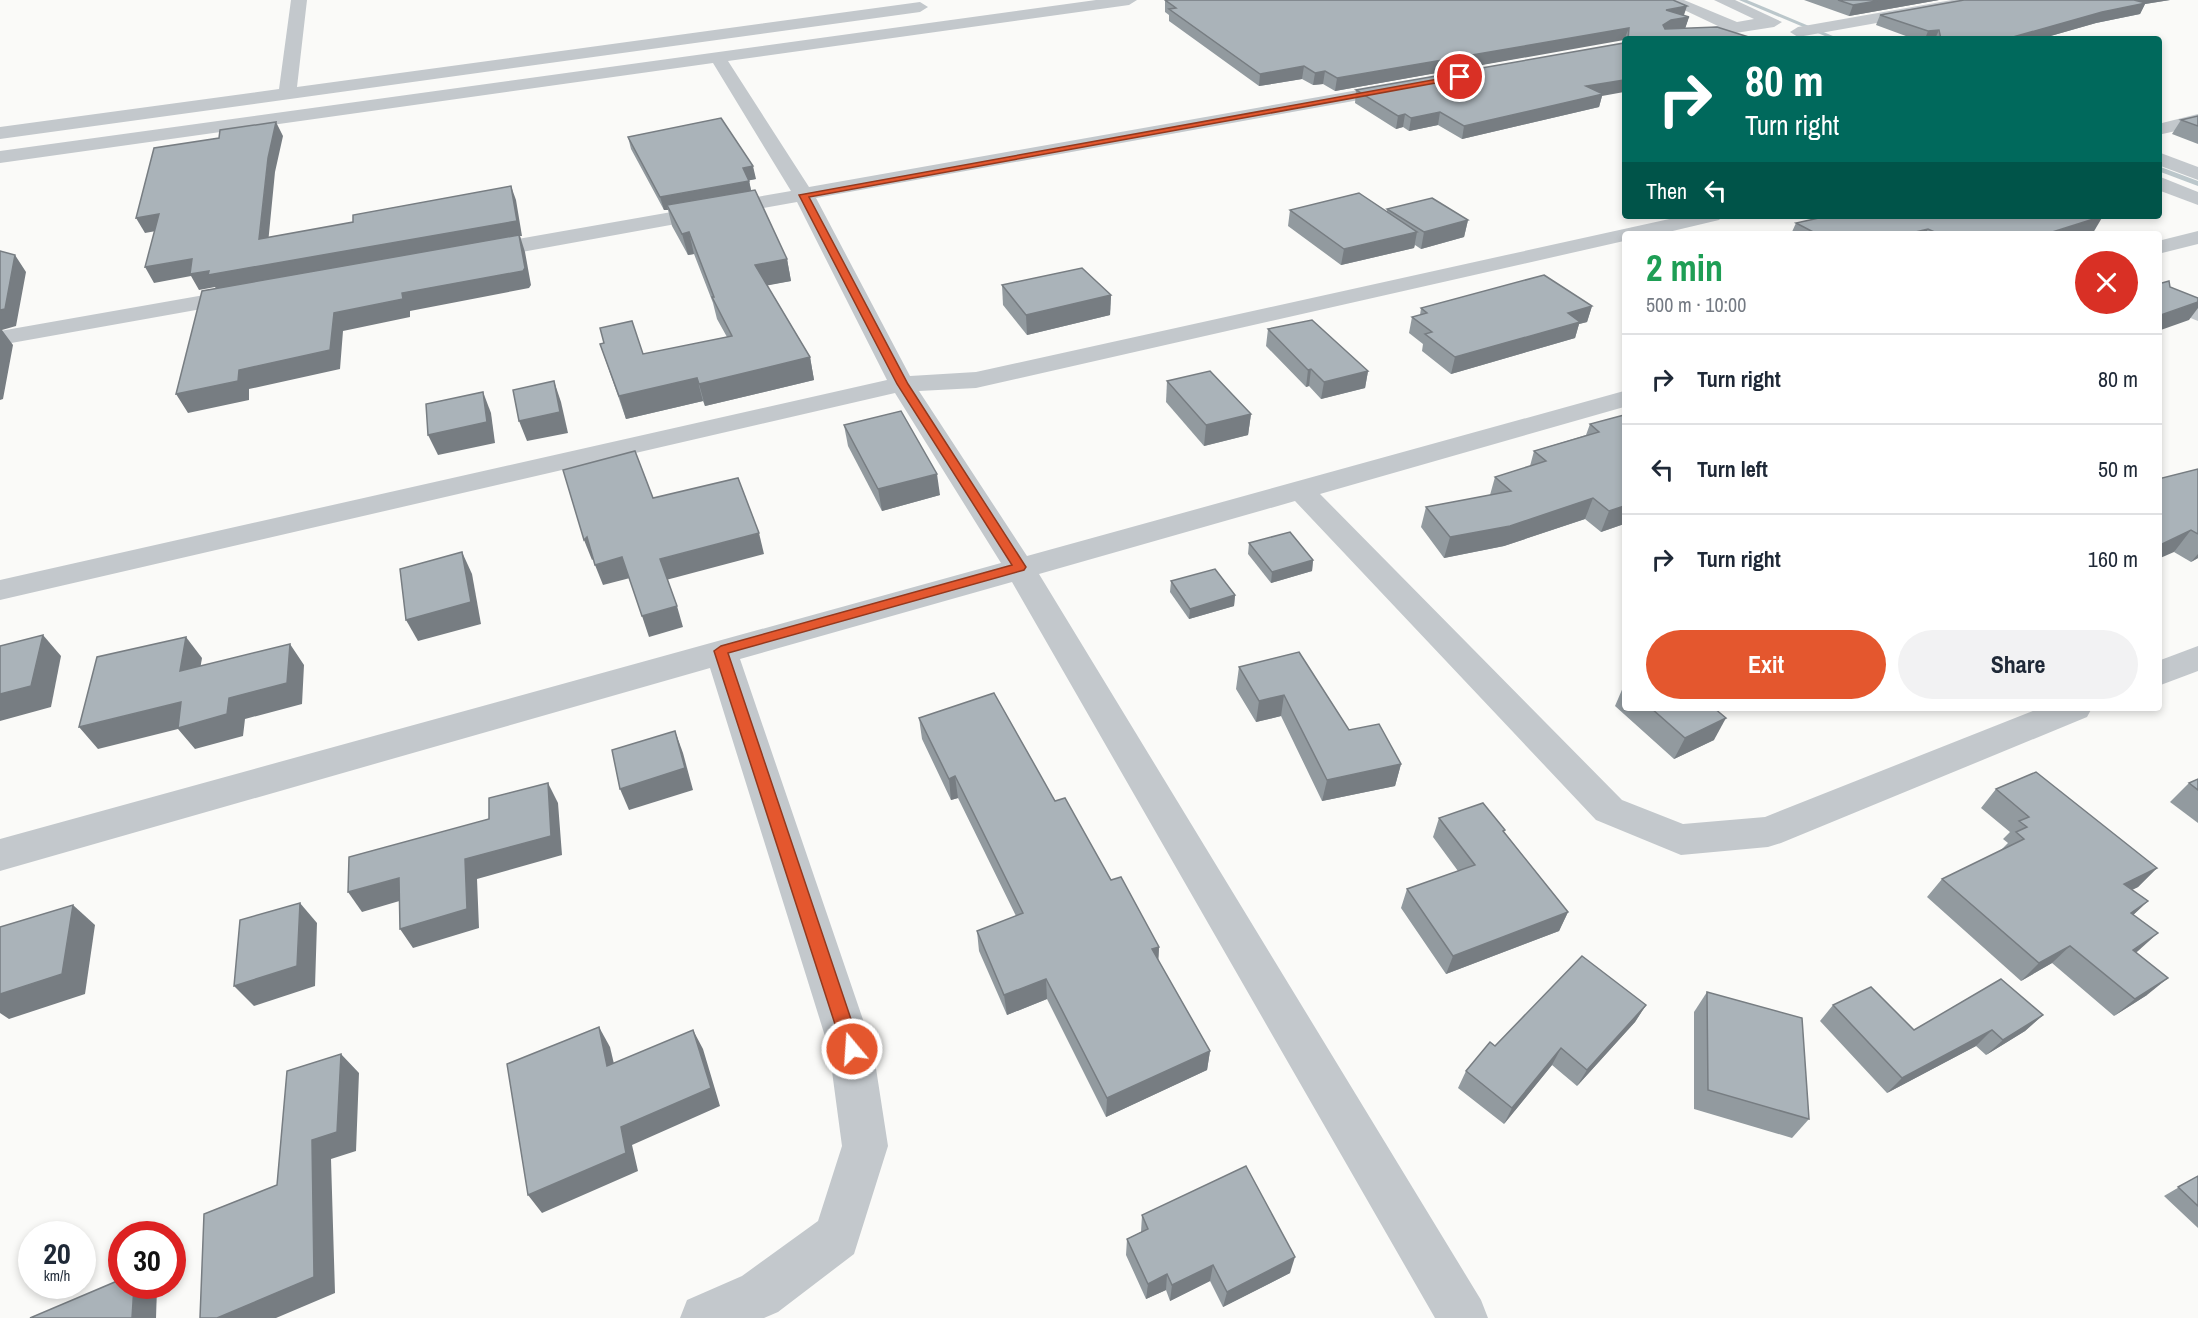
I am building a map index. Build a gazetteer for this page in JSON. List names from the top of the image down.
{
  "page": {
    "turn": ["80 m", "Turn right"],
    "then": "Then",
    "heading": ["2 min", "500 m · 10:00"],
    "list": [
      {
        "name": "Turn right",
        "value": "80 m"
      },
      {
        "name": "Turn left",
        "value": "50 m"
      },
      {
        "name": "Turn right",
        "value": "160 m"
      }
    ],
    "buttons": ["Exit", "Share"],
    "speed": "20 km/h",
    "limit": "30"
  }
}
